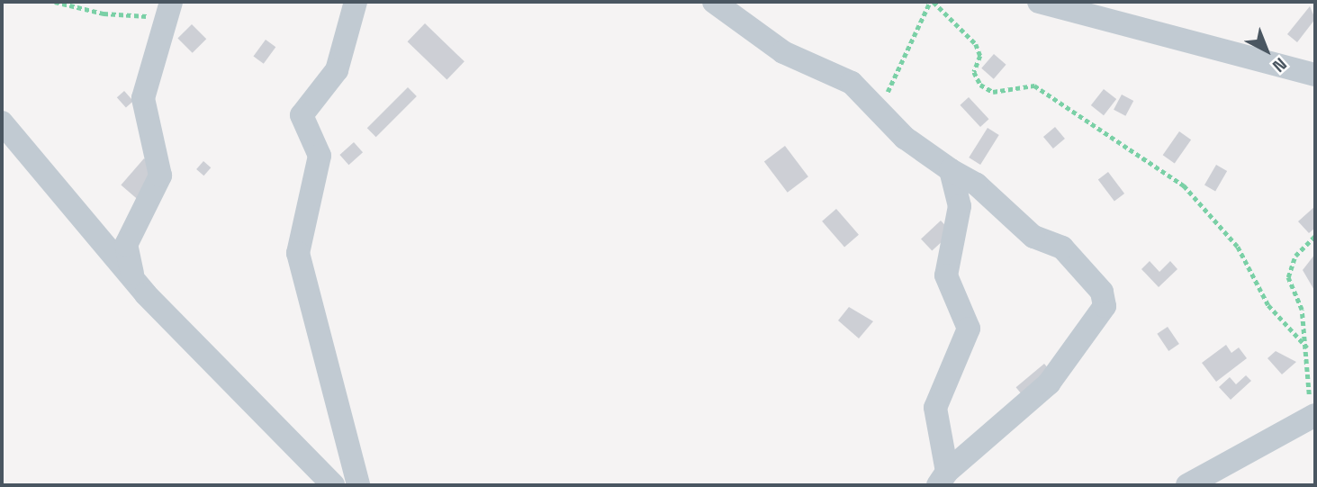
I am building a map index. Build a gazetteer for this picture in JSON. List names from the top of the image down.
{
  "north": "bottom right"
}
